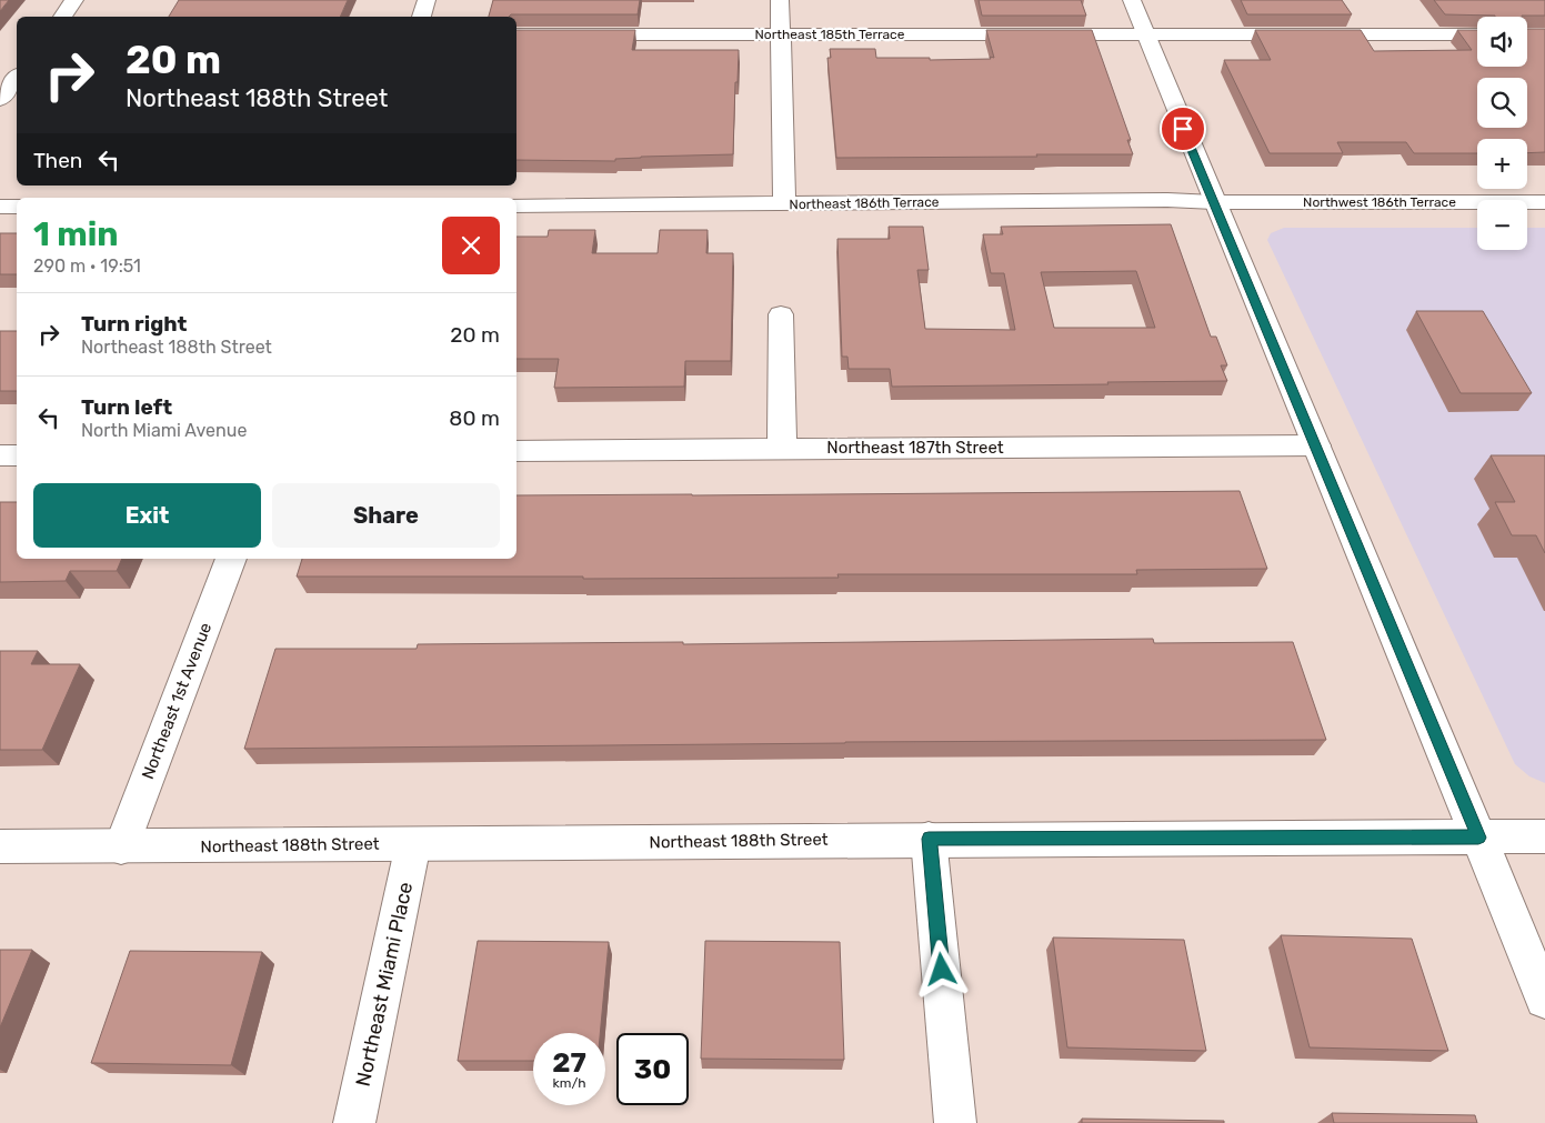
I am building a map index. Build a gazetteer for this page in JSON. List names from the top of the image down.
{
  "streets": {
    "street": [
      "Northeast 185th Terrace",
      "Northwest 186th Terrace",
      "Northeast 186th Terrace",
      "Northeast 187th Street",
      "Northeast 1st Avenue",
      "Northeast 188th Street",
      "Northeast Miami Place"
    ]
  },
  "crossings": [
    ["Northwest 186th Terrace", "Northeast 186th Terrace"],
    ["Northeast 1st Avenue", "Northeast 188th Street"],
    ["Northeast 188th Street", "Northeast Miami Place"]
  ],
  "page": {
    "map_buttons": ["+", "−"],
    "turn": ["20 m", "Northeast 188th Street"],
    "then": "Then",
    "heading": ["1 min", "290 m · 19:51"],
    "list": [
      {
        "name": "Turn right",
        "note": "Northeast 188th Street",
        "value": "20 m"
      },
      {
        "name": "Turn left",
        "note": "North Miami Avenue",
        "value": "80 m"
      }
    ],
    "buttons": ["Exit", "Share"],
    "speed": "27 km/h",
    "limit": "30"
  }
}
